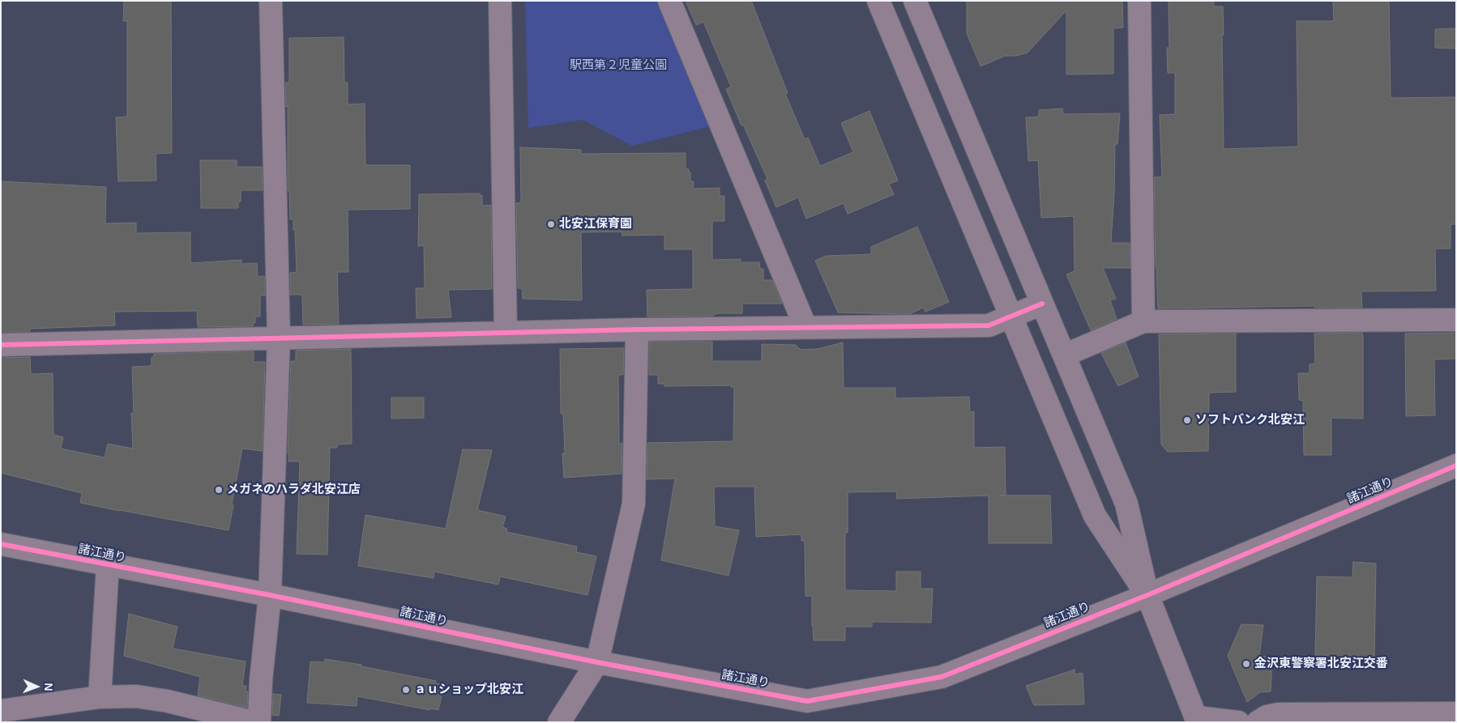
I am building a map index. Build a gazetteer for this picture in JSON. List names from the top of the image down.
{
  "streets": {
    "street": ["諸江通り"]
  },
  "parks": ["駅西第２児童公園"],
  "places": [
    "北安江保育園",
    "ソフトバンク北安江",
    "メガネのハラダ北安江店",
    "金沢東警察署北安江交番",
    "ａｕショップ北安江"
  ],
  "north": "right"
}
